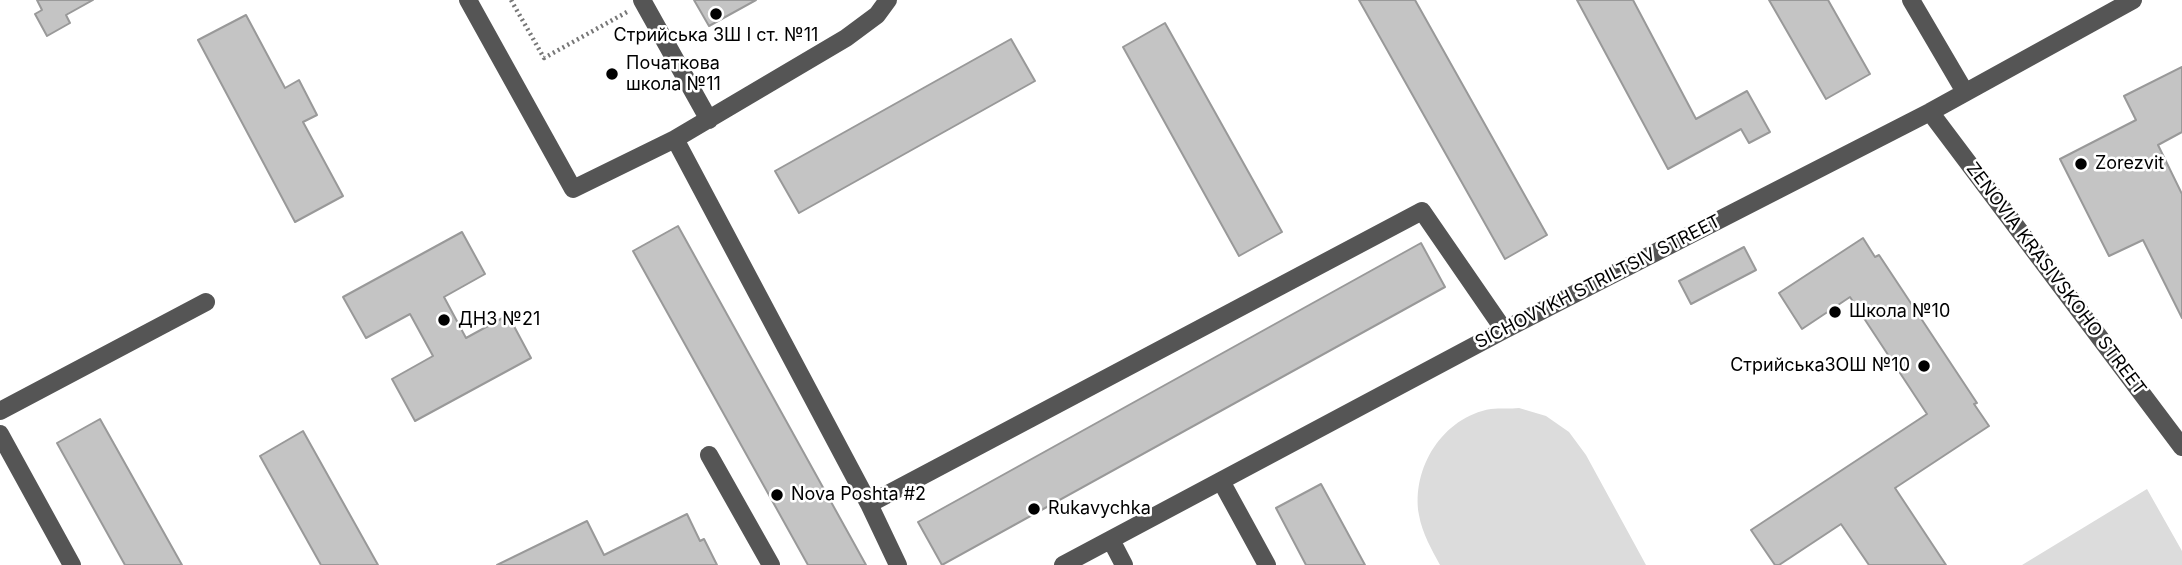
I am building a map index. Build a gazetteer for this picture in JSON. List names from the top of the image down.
{
  "streets": {
    "street": ["ZENOVIA KRASIVSKOHO STREET", "SICHOVYKH STRILTSIV STREET"]
  },
  "crossings": [
    ["ZENOVIA KRASIVSKOHO STREET", "SICHOVYKH STRILTSIV STREET"]
  ],
  "places": [
    "Стрийська ЗШ I ст. №11",
    "Початкова школа №11",
    "Zorezvit",
    "Школа №10",
    "ДНЗ №21",
    "СтрийськаЗОШ №10",
    "Nova Poshta #2",
    "Rukavychka"
  ]
}
